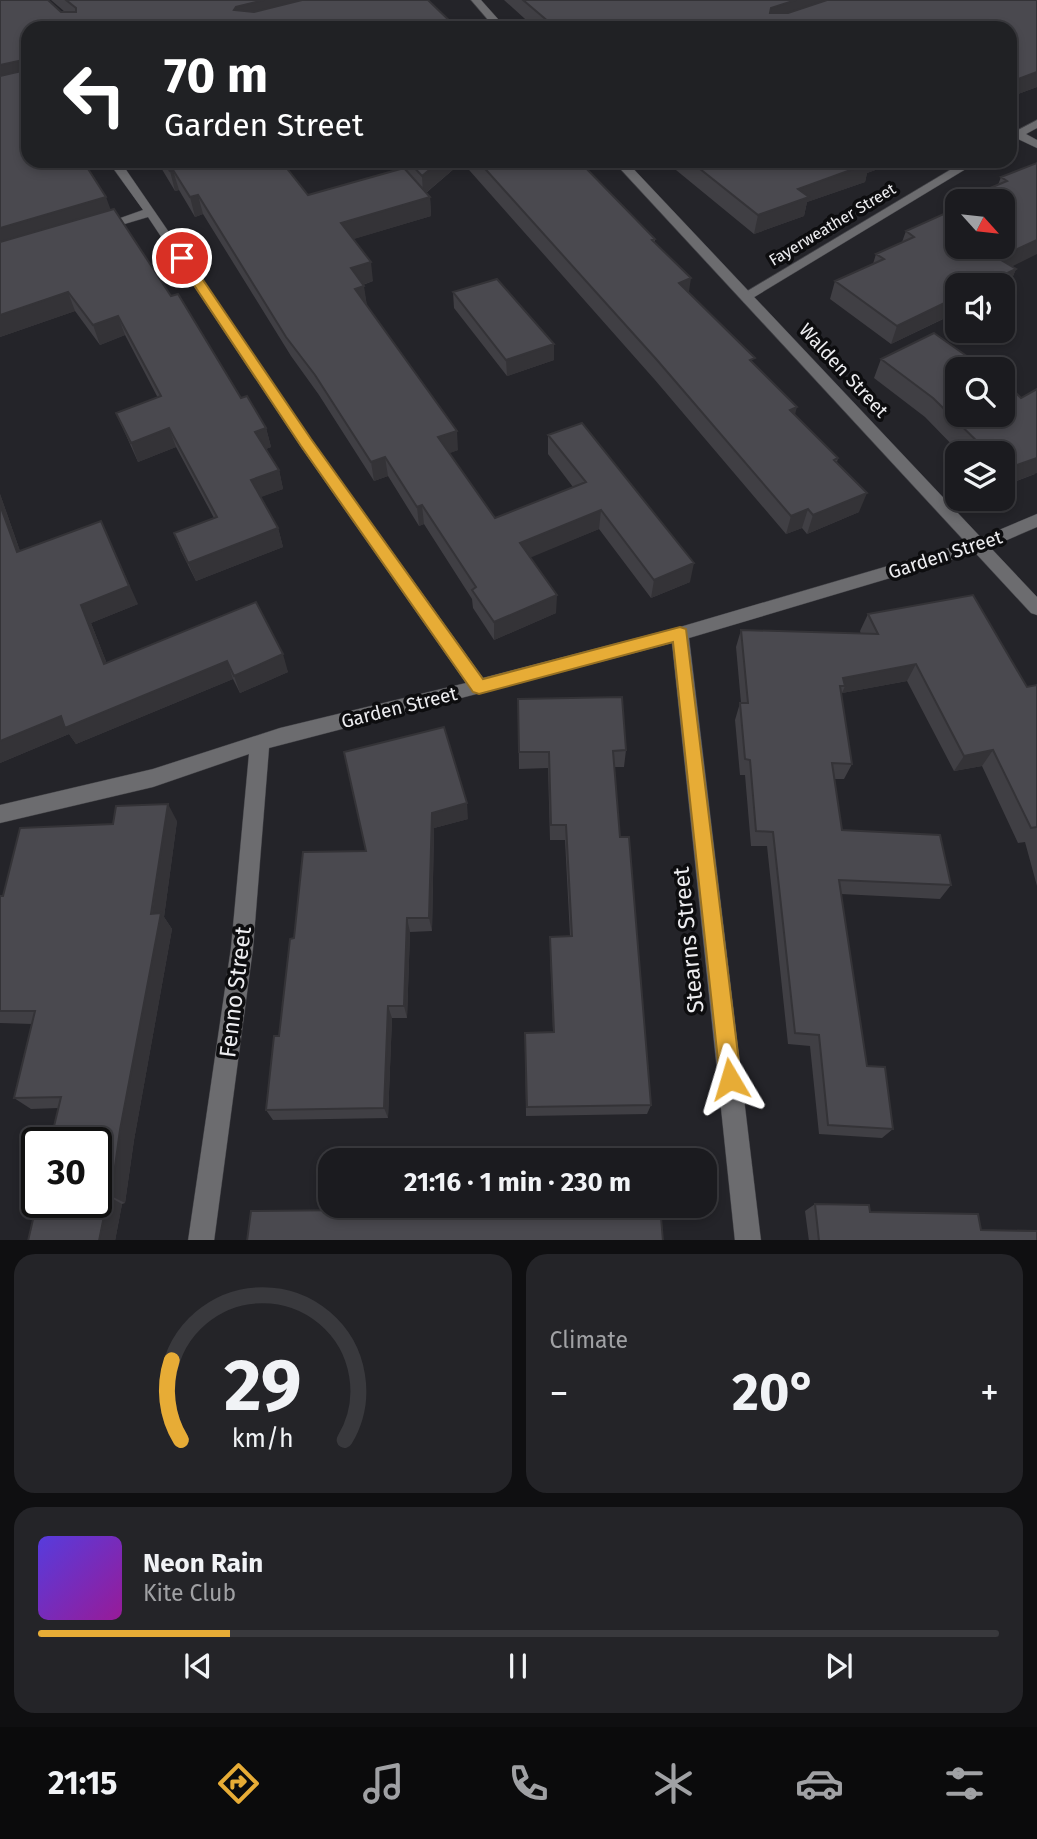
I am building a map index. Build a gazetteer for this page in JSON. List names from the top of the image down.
{
  "streets": {
    "street": [
      "Fayerweather Street",
      "Walden Street",
      "Garden Street",
      "Stearns Street",
      "Fenno Street"
    ]
  },
  "crossings": [
    ["Fayerweather Street", "Walden Street"],
    ["Walden Street", "Garden Street"],
    ["Garden Street", "Stearns Street"],
    ["Garden Street", "Fenno Street"]
  ],
  "north": "bottom right",
  "page": {
    "turn": ["70 m", "Garden Street"],
    "limit": "30",
    "trip": "21:16 · 1 min · 230 m",
    "tile": "Climate",
    "heat": ["−", "20°", "+"],
    "song": ["Neon Rain", "Kite Club"],
    "tabs": "21:15",
    "gauge": ["29", "km/h"]
  }
}
